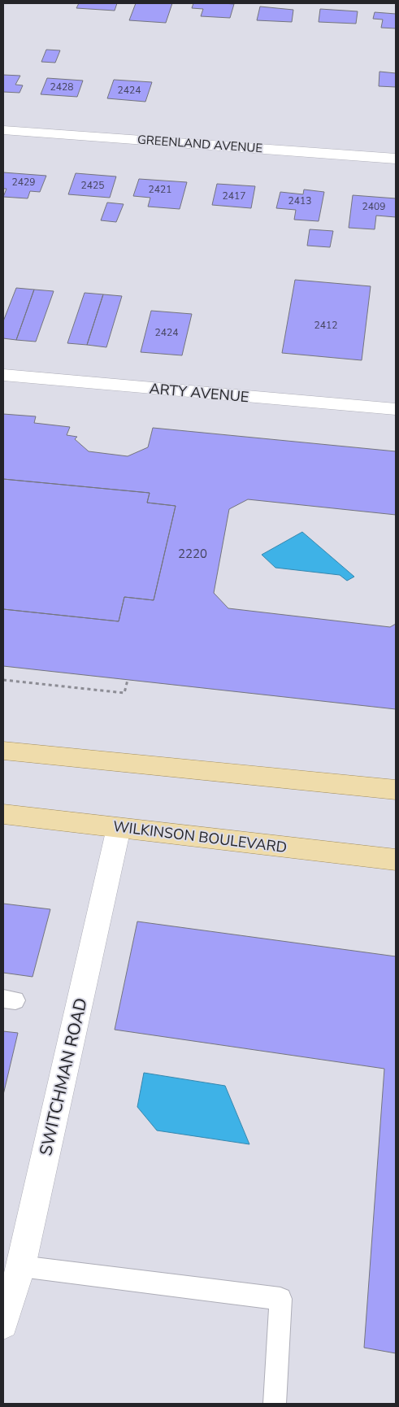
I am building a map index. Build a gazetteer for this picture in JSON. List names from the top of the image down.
{
  "streets": {
    "main road": ["WILKINSON BOULEVARD"],
    "street": ["GREENLAND AVENUE", "ARTY AVENUE", "SWITCHMAN ROAD"]
  },
  "crossings": [
    ["WILKINSON BOULEVARD", "SWITCHMAN ROAD"]
  ],
  "house_numbers": [
    "2428",
    "2424",
    "2429",
    "2425",
    "2421",
    "2417",
    "2413",
    "2409",
    "2412",
    "2424",
    "2220"
  ]
}
